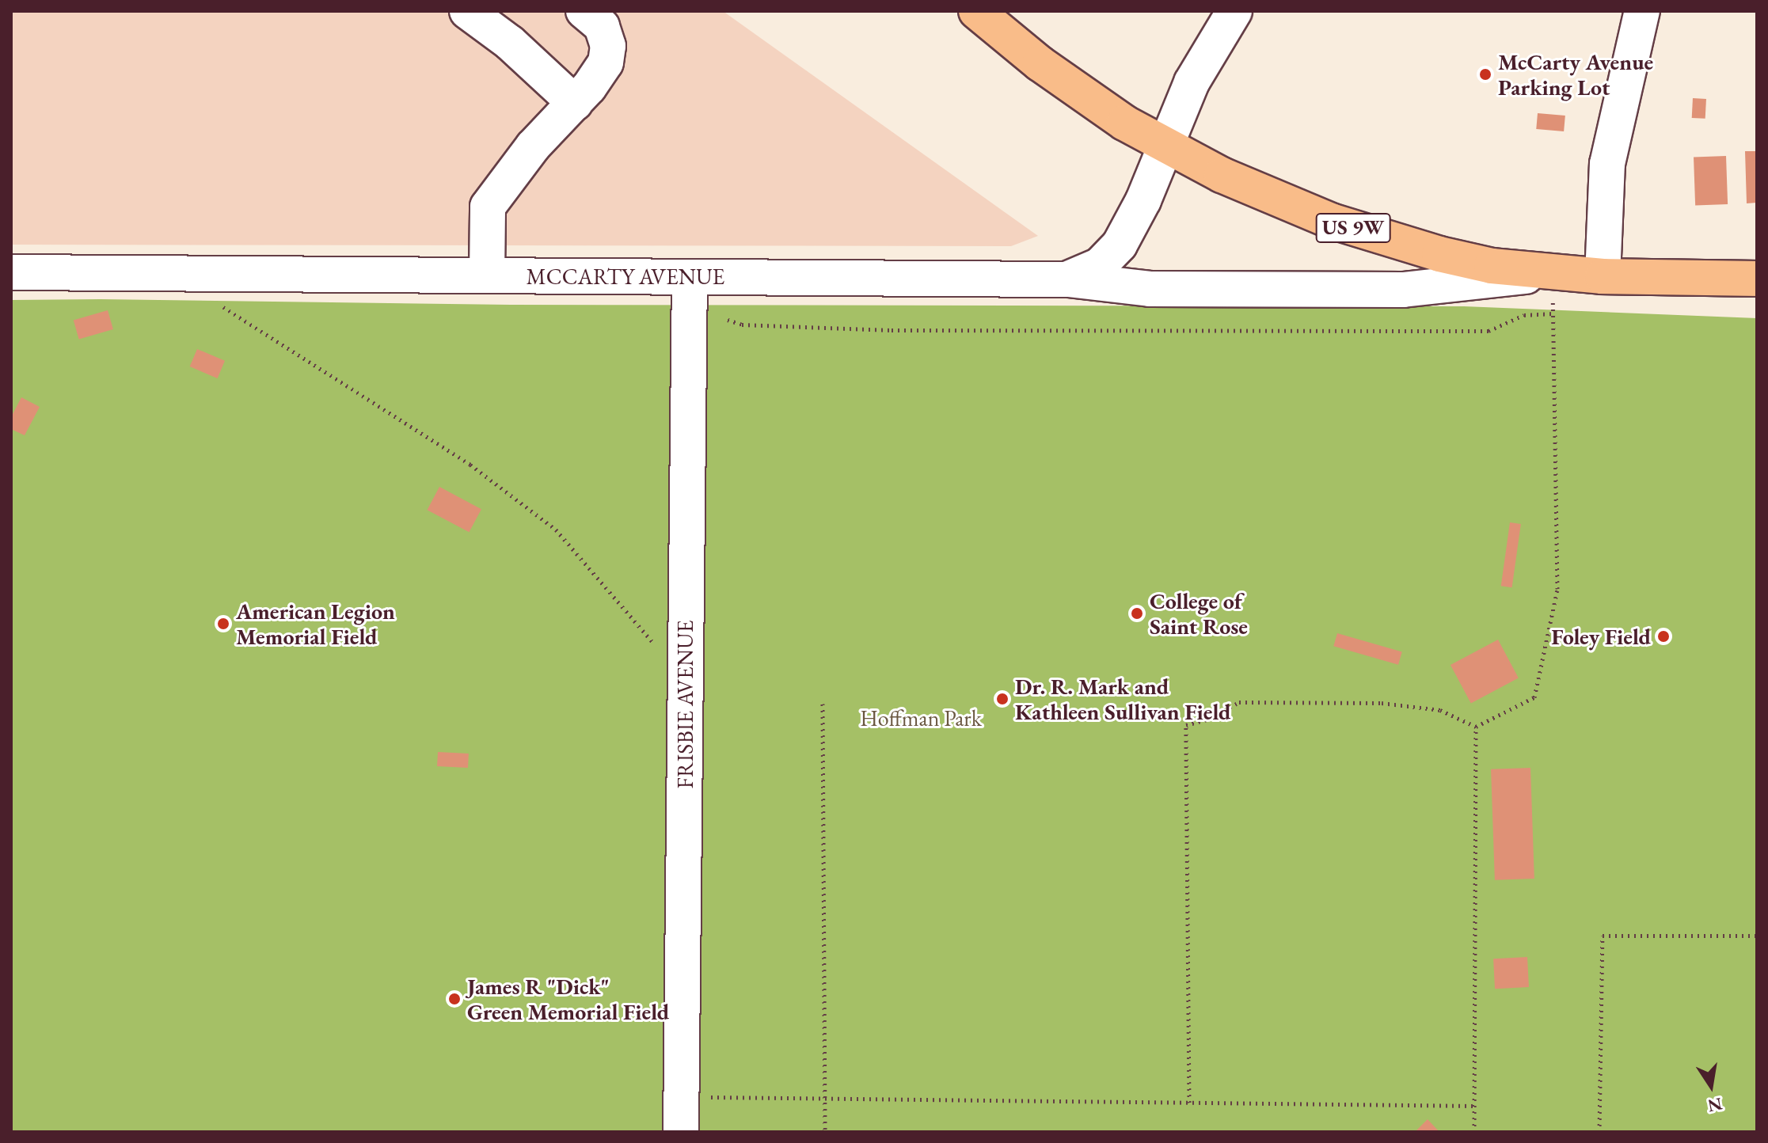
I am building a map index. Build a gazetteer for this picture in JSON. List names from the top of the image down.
{
  "streets": {
    "main road": ["US 9W"],
    "street": ["MCCARTY AVENUE", "FRISBIE AVENUE"]
  },
  "crossings": [
    ["US 9W", "MCCARTY AVENUE"],
    ["MCCARTY AVENUE", "FRISBIE AVENUE"]
  ],
  "parks": ["Hoffman Park"],
  "places": [
    "McCarty Avenue Parking Lot",
    "College of Saint Rose",
    "American Legion Memorial Field",
    "Foley Field",
    "Dr. R. Mark and Kathleen Sullivan Field",
    "James R \"Dick\" Green Memorial Field"
  ],
  "north": "bottom"
}
